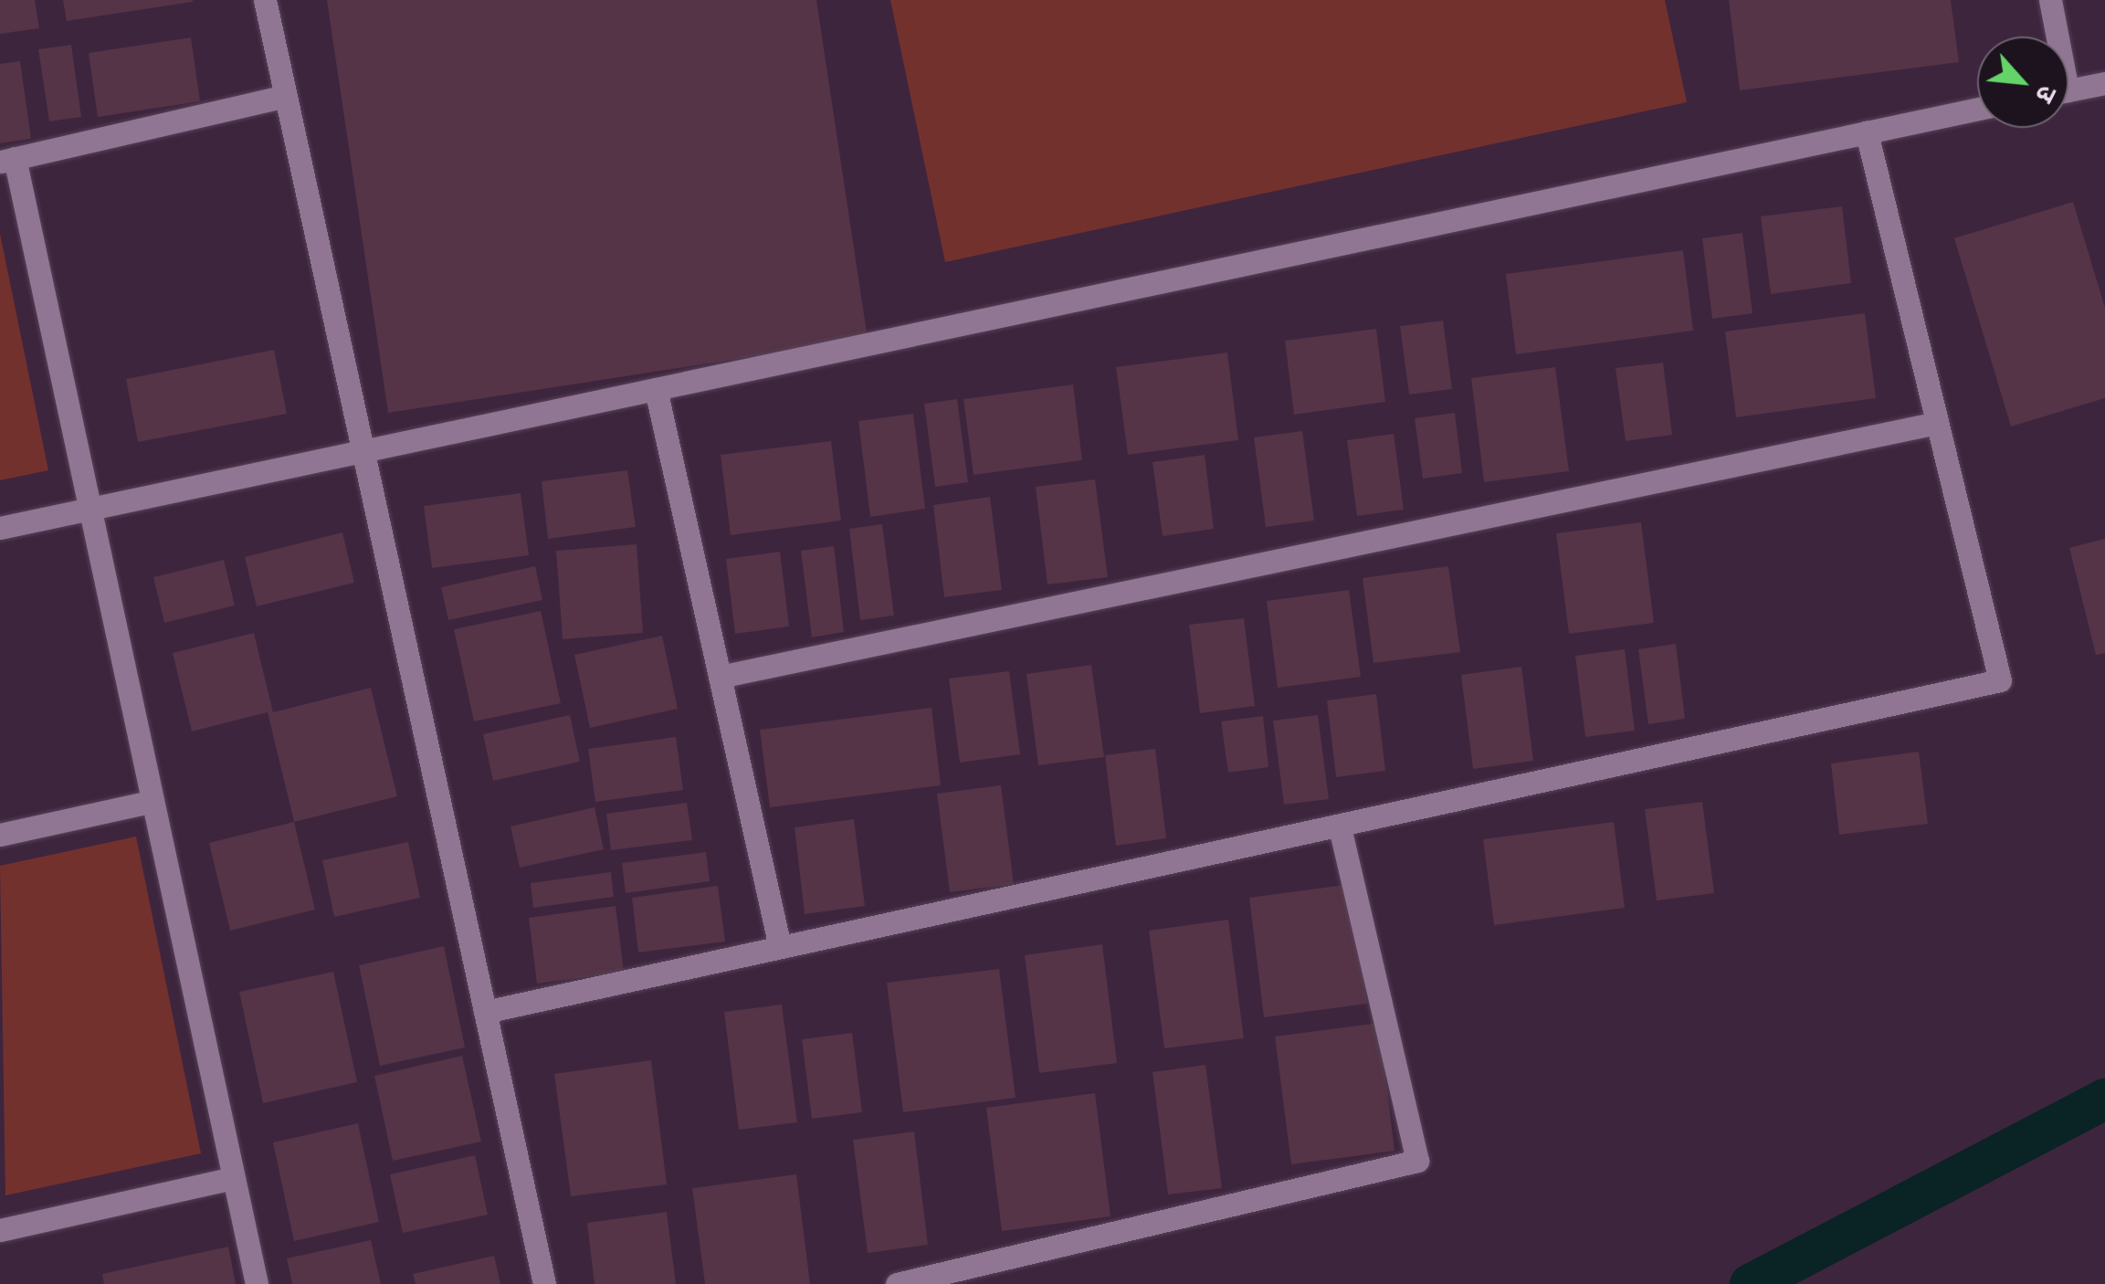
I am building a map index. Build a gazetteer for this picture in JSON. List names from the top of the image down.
{
  "north": "bottom right"
}
